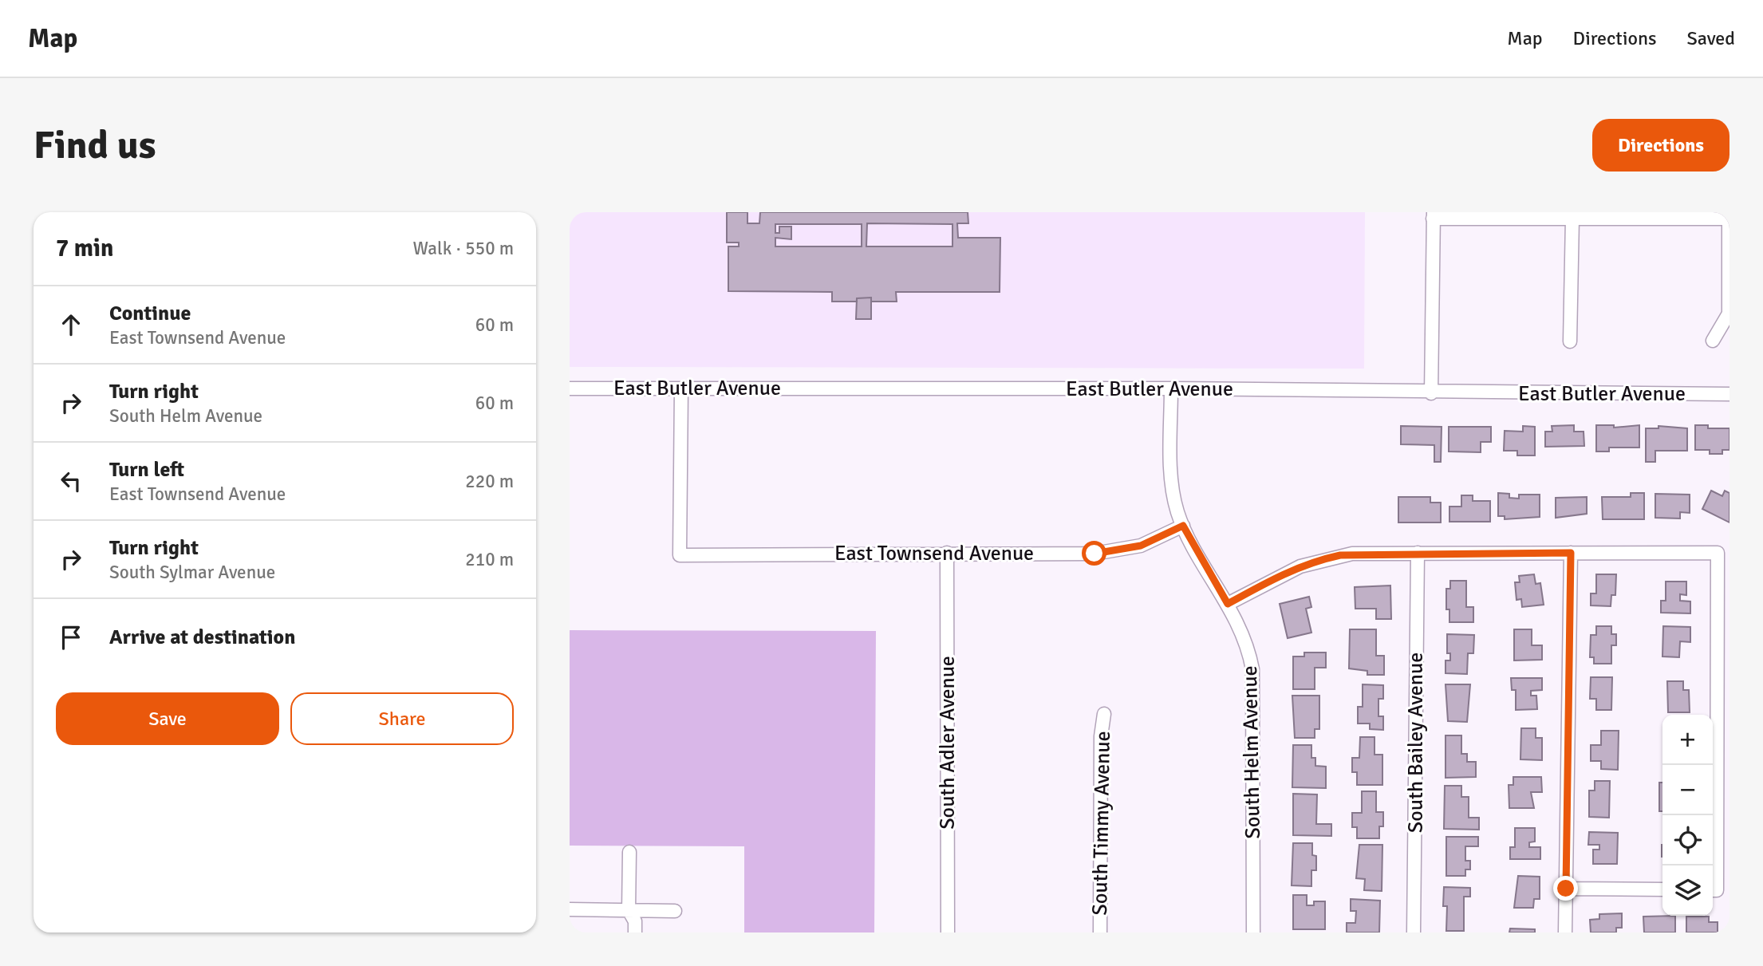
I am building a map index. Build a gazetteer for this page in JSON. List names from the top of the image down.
{
  "streets": {
    "street": [
      "East Butler Avenue",
      "East Townsend Avenue",
      "South Adler Avenue",
      "South Bailey Avenue",
      "South Helm Avenue",
      "South Timmy Avenue"
    ]
  },
  "crossings": [
    ["East Butler Avenue", "East Townsend Avenue"],
    ["East Butler Avenue", "South Helm Avenue"],
    ["East Townsend Avenue", "South Adler Avenue"],
    ["East Townsend Avenue", "South Helm Avenue"]
  ],
  "page": {
    "header": "Map",
    "nav": ["Map", "Directions", "Saved"],
    "buttons": [
      "Directions",
      ["Save", "Share"]
    ],
    "title": "Find us",
    "heading": ["7 min", "Walk · 550 m"],
    "list": [
      ["Continue", "East Townsend Avenue", "60 m"],
      ["Turn right", "South Helm Avenue", "60 m"],
      ["Turn left", "East Townsend Avenue", "220 m"],
      ["Turn right", "South Sylmar Avenue", "210 m"],
      "Arrive at destination"
    ],
    "map_buttons": ["+", "−"]
  }
}
